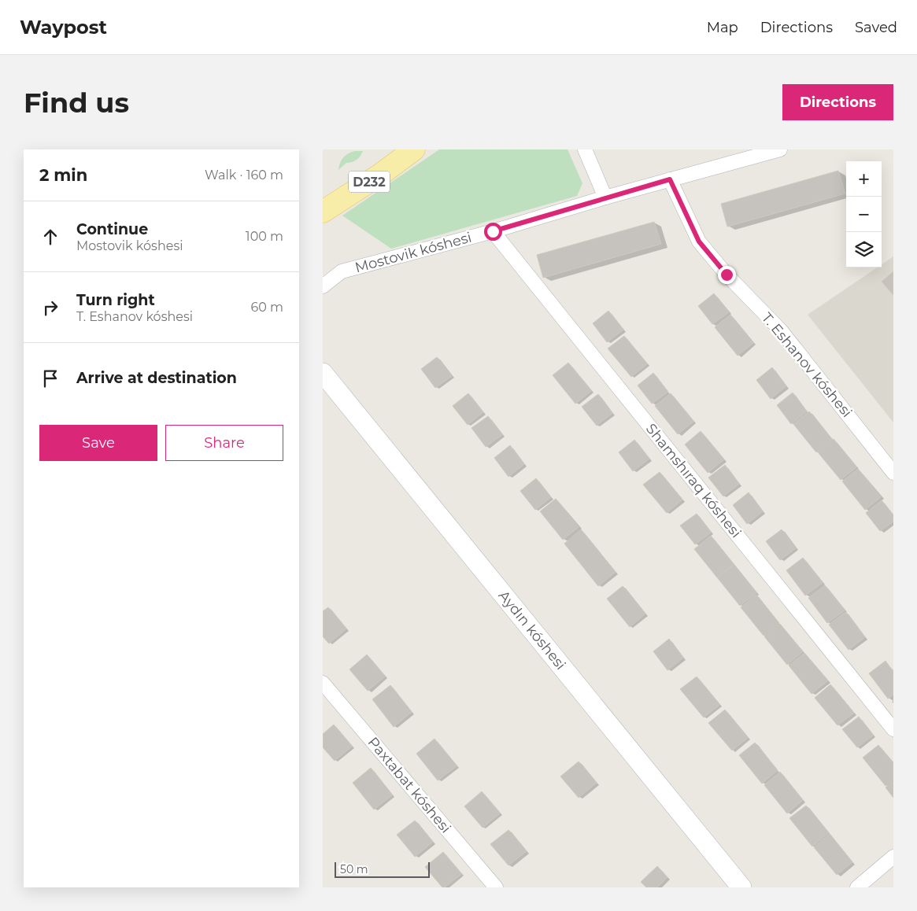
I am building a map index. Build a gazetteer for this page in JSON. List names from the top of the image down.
{
  "streets": {
    "main road": ["D232"],
    "street": [
      "Mostovik kóshesi",
      "T. Eshanov kóshesi",
      "Shamshıraq kóshesi",
      "Aydın kóshesi",
      "Paxtabat kóshesi"
    ]
  },
  "crossings": [
    ["Mostovik kóshesi", "T. Eshanov kóshesi"],
    ["Mostovik kóshesi", "Shamshıraq kóshesi"]
  ],
  "scale_bar": "50 m",
  "page": {
    "header": "Waypost",
    "nav": ["Map", "Directions", "Saved"],
    "buttons": [
      "Directions",
      ["Save", "Share"]
    ],
    "title": "Find us",
    "heading": ["2 min", "Walk · 160 m"],
    "map_buttons": ["+", "−"],
    "list": [
      ["Continue", "Mostovik kóshesi", "100 m"],
      ["Turn right", "T. Eshanov kóshesi", "60 m"],
      "Arrive at destination"
    ],
    "scale": "50 m"
  }
}
